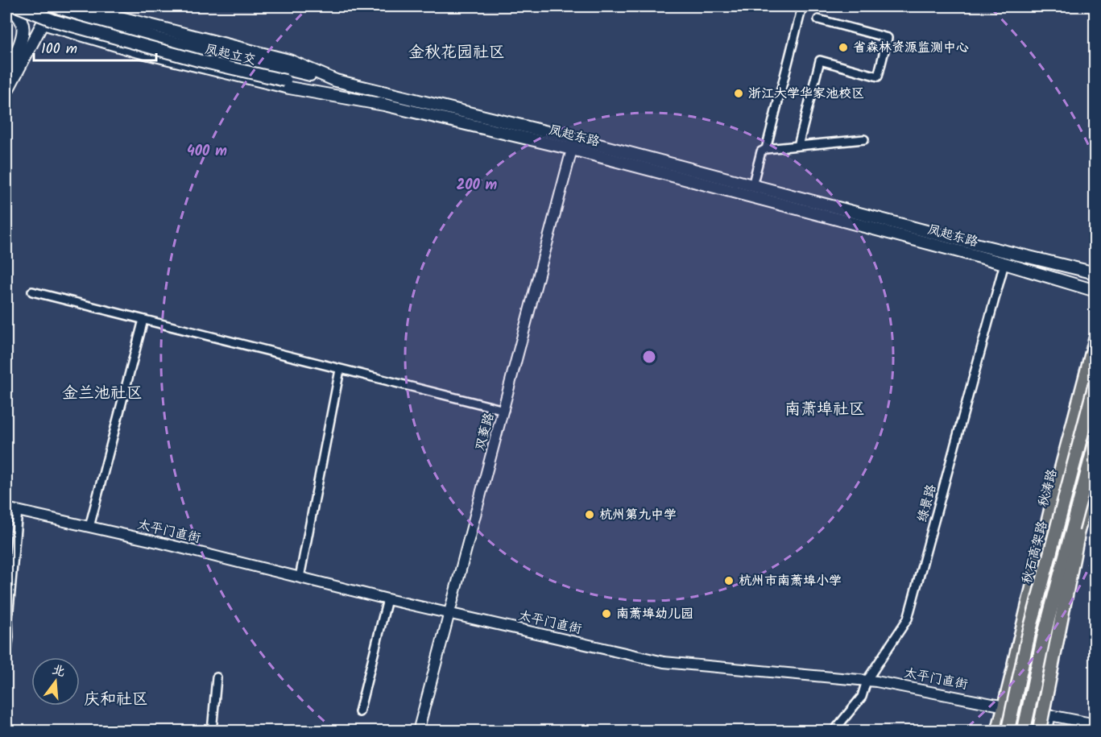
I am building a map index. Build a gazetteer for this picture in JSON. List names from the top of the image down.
{
  "streets": {
    "main road": [
      "凤起立交",
      "凤起东路",
      "秋涛路",
      "秋石高架路"
    ],
    "street": ["双菱路", "绿景路", "太平门直街"]
  },
  "crossings": [
    ["凤起立交", "凤起东路"],
    ["凤起东路", "双菱路"],
    ["凤起东路", "绿景路"],
    ["双菱路", "太平门直街"],
    ["秋涛路", "太平门直街"],
    ["绿景路", "太平门直街"]
  ],
  "districts": [
    "金秋花园社区",
    "金兰池社区",
    "南萧埠社区",
    "庆和社区"
  ],
  "places": [
    "省森林资源监测中心",
    "浙江大学华家池校区",
    "杭州第九中学",
    "杭州市南萧埠小学",
    "南萧埠幼儿园"
  ],
  "scale_bar": "100 m",
  "north": "top",
  "rings": ["400 m", "200 m"]
}
